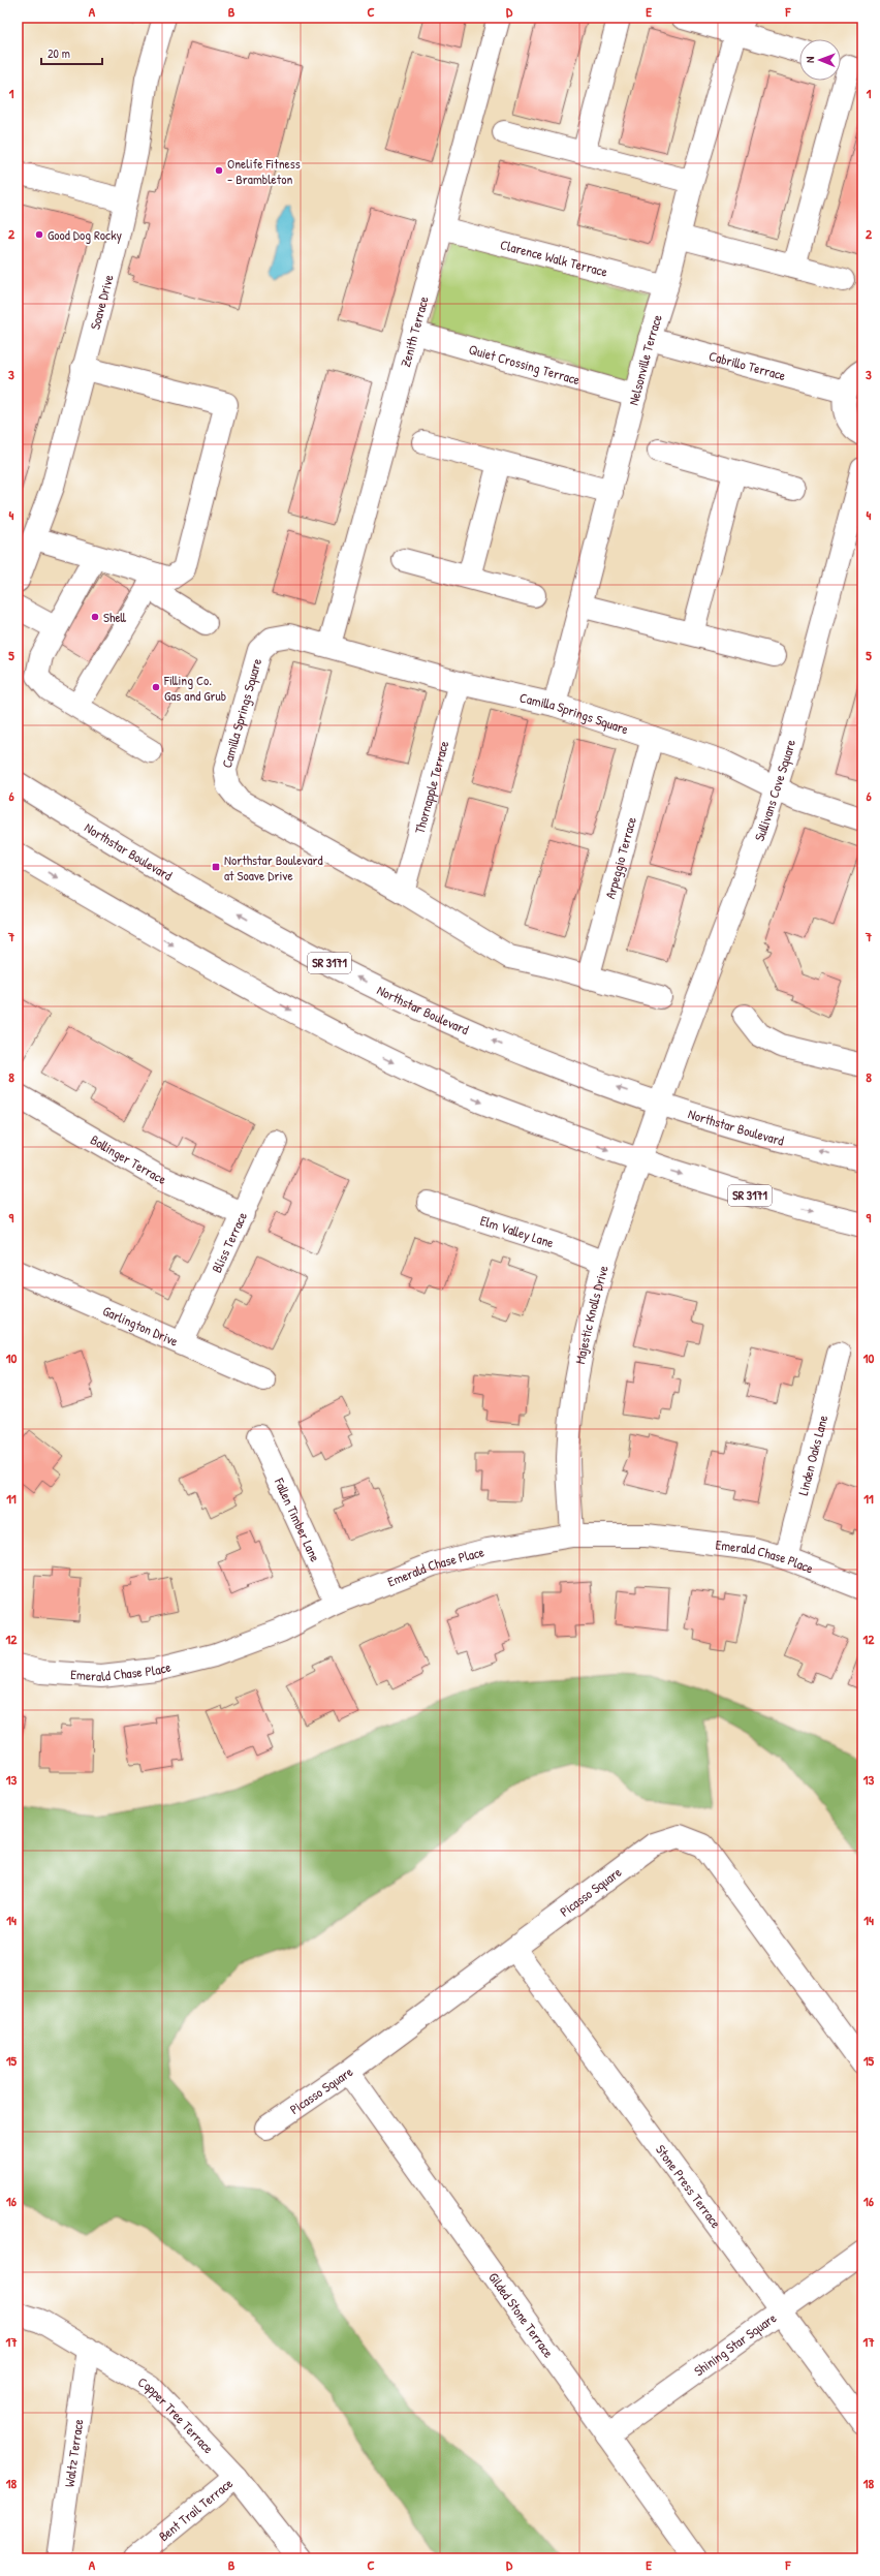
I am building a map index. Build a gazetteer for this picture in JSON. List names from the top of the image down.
{
  "streets": {
    "street": [
      "Clarence Walk Terrace",
      "Soave Drive",
      "Zenith Terrace",
      "Nelsonville Terrace",
      "Quiet Crossing Terrace",
      "Cabrillo Terrace",
      "Camilla Springs Square",
      "Thornapple Terrace",
      "Sullivans Cove Square",
      "Northstar Boulevard",
      "Arpeggio Terrace",
      "SR 3171",
      "Bollinger Terrace",
      "Elm Valley Lane",
      "Bliss Terrace",
      "Majestic Knolls Drive",
      "Garlington Drive",
      "Linden Oaks Lane",
      "Fallen Timber Lane",
      "Emerald Chase Place",
      "Picasso Square",
      "Stone Press Terrace",
      "Gilded Stone Terrace",
      "Shining Star Square",
      "Copper Tree Terrace",
      "Waltz Terrace",
      "Bent Trail Terrace"
    ]
  },
  "crossings": [
    ["Clarence Walk Terrace", "Zenith Terrace"],
    ["Clarence Walk Terrace", "Nelsonville Terrace"],
    ["Zenith Terrace", "Quiet Crossing Terrace"],
    ["Zenith Terrace", "Camilla Springs Square"],
    ["Nelsonville Terrace", "Quiet Crossing Terrace"],
    ["Nelsonville Terrace", "Cabrillo Terrace"],
    ["Nelsonville Terrace", "Camilla Springs Square"],
    ["Camilla Springs Square", "Thornapple Terrace"],
    ["Camilla Springs Square", "Sullivans Cove Square"],
    ["Camilla Springs Square", "Arpeggio Terrace"],
    ["Sullivans Cove Square", "Northstar Boulevard"],
    ["Sullivans Cove Square", "Majestic Knolls Drive"],
    ["Northstar Boulevard", "Majestic Knolls Drive"],
    ["SR 3171", "Majestic Knolls Drive"],
    ["Bollinger Terrace", "Bliss Terrace"],
    ["Elm Valley Lane", "Majestic Knolls Drive"],
    ["Bliss Terrace", "Garlington Drive"],
    ["Majestic Knolls Drive", "Emerald Chase Place"],
    ["Linden Oaks Lane", "Emerald Chase Place"],
    ["Fallen Timber Lane", "Emerald Chase Place"],
    ["Picasso Square", "Stone Press Terrace"],
    ["Picasso Square", "Gilded Stone Terrace"],
    ["Stone Press Terrace", "Shining Star Square"],
    ["Gilded Stone Terrace", "Shining Star Square"],
    ["Copper Tree Terrace", "Waltz Terrace"],
    ["Copper Tree Terrace", "Bent Trail Terrace"]
  ],
  "places": {
    "other": [
      "Onelife Fitness - Brambleton",
      "Good Dog Rocky",
      "Shell",
      "Filling Co. Gas and Grub"
    ],
    "transit": ["Northstar Boulevard at Soave Drive"]
  },
  "scale_bar": "20 m",
  "north": "left",
  "grid": {
    "columns": [
      "A",
      "B",
      "C",
      "D",
      "E",
      "F"
    ],
    "rows": [
      "1",
      "2",
      "3",
      "4",
      "5",
      "6",
      "7",
      "8",
      "9",
      "10",
      "11",
      "12",
      "13",
      "14",
      "15",
      "16",
      "17",
      "18"
    ]
  }
}
